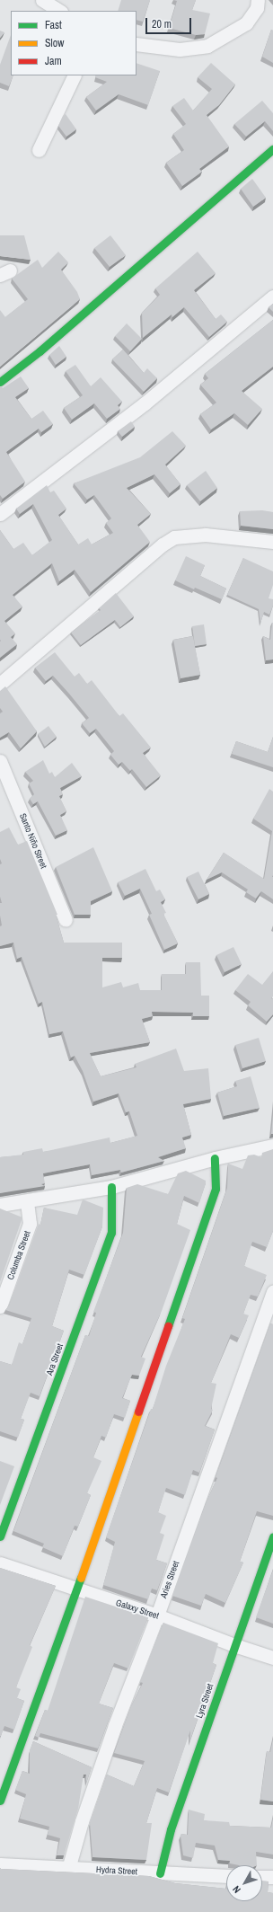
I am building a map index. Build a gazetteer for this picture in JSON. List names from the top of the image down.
{
  "streets": {
    "street": [
      "Santo Niño Street",
      "Columba Street",
      "Ara Street",
      "Aries Street",
      "Galaxy Street",
      "Lyra Street",
      "Hydra Street"
    ]
  },
  "crossings": [
    ["Aries Street", "Galaxy Street"],
    ["Aries Street", "Hydra Street"],
    ["Galaxy Street", "Lyra Street"],
    ["Lyra Street", "Hydra Street"]
  ],
  "legend": ["Fast", "Slow", "Jam"],
  "scale_bar": "20 m",
  "north": "bottom left"
}
